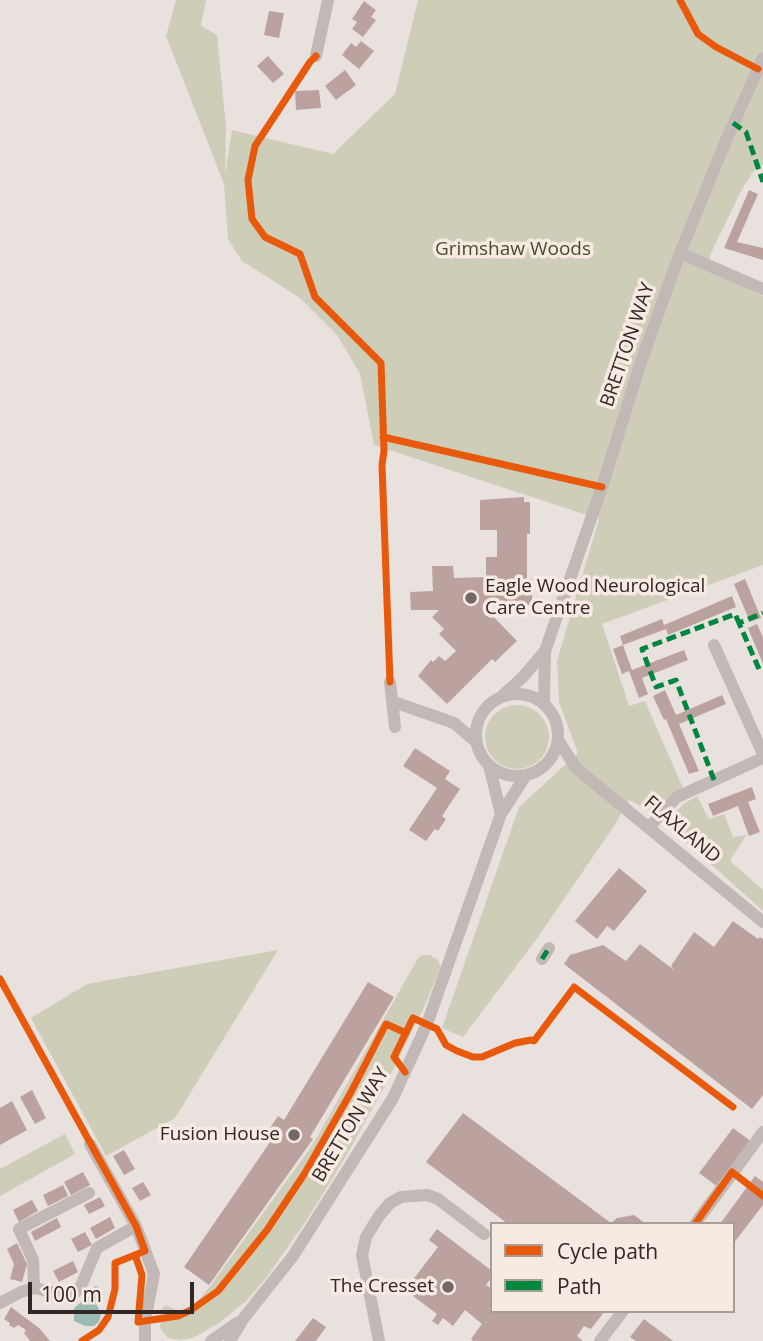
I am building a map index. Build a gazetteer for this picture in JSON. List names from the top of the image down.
{
  "streets": {
    "street": ["BRETTON WAY", "FLAXLAND"]
  },
  "crossings": [
    ["BRETTON WAY", "FLAXLAND"]
  ],
  "parks": ["Grimshaw Woods"],
  "places": ["Eagle Wood Neurological Care Centre", "Fusion House", "The Cresset"],
  "legend": ["Cycle path", "Path"],
  "scale_bar": "100 m"
}
